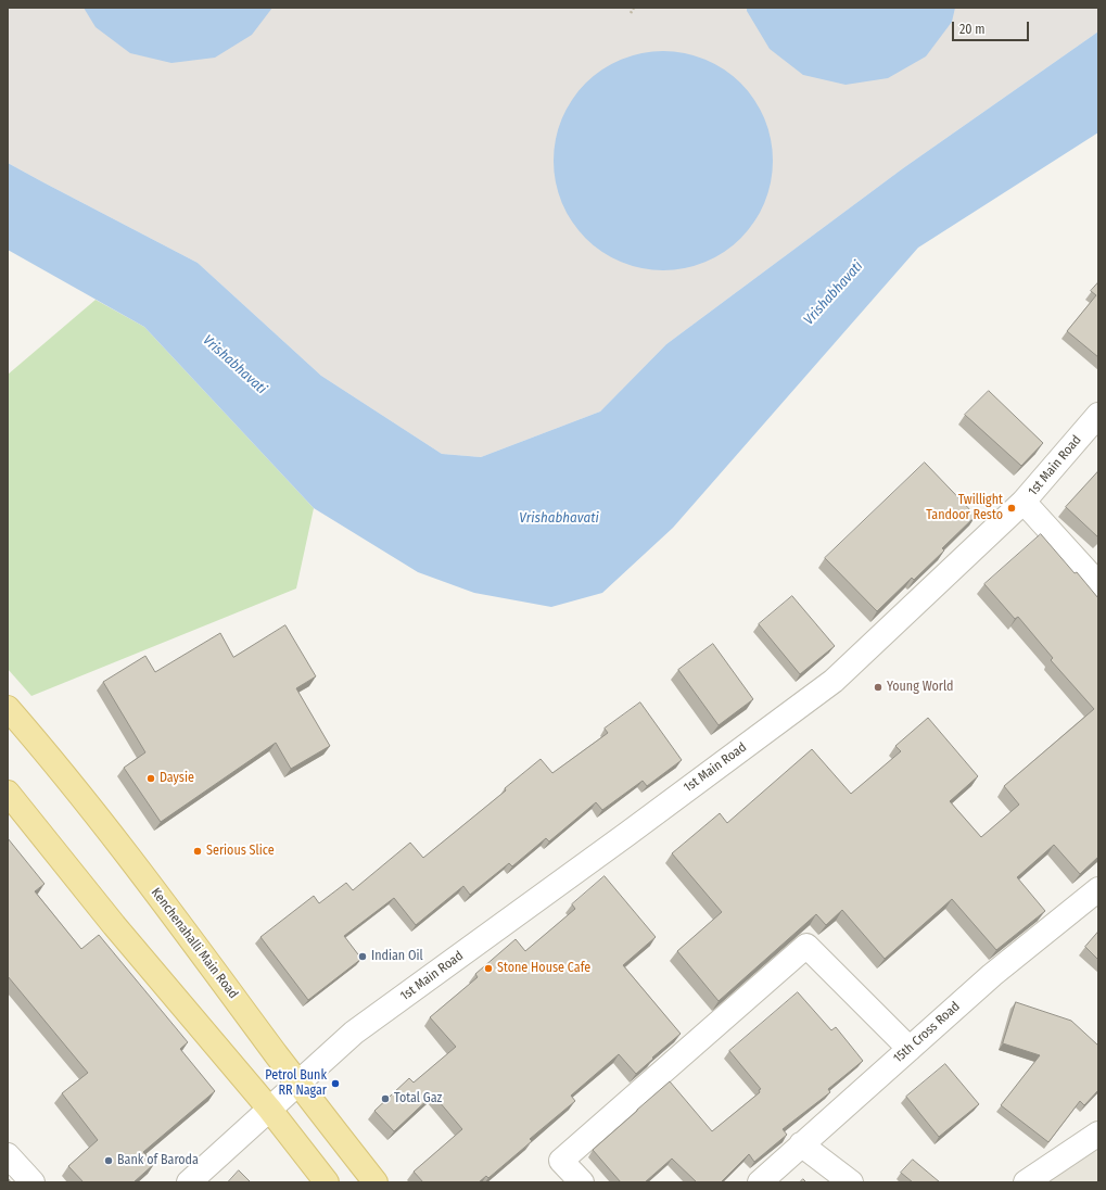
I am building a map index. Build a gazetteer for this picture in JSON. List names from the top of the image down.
{
  "streets": {
    "main road": ["Kenchenahalli Main Road"],
    "street": ["1st Main Road", "15th Cross Road"]
  },
  "crossings": [
    ["1st Main Road", "Kenchenahalli Main Road"]
  ],
  "water": ["Vrishabhavati"],
  "places": [
    "Twillight Tandoor Resto",
    "Young World",
    "Daysie",
    "Serious Slice",
    "Indian Oil",
    "Stone House Cafe",
    "Petrol Bunk RR Nagar",
    "Total Gaz",
    "Bank of Baroda"
  ],
  "scale_bar": "20 m"
}
